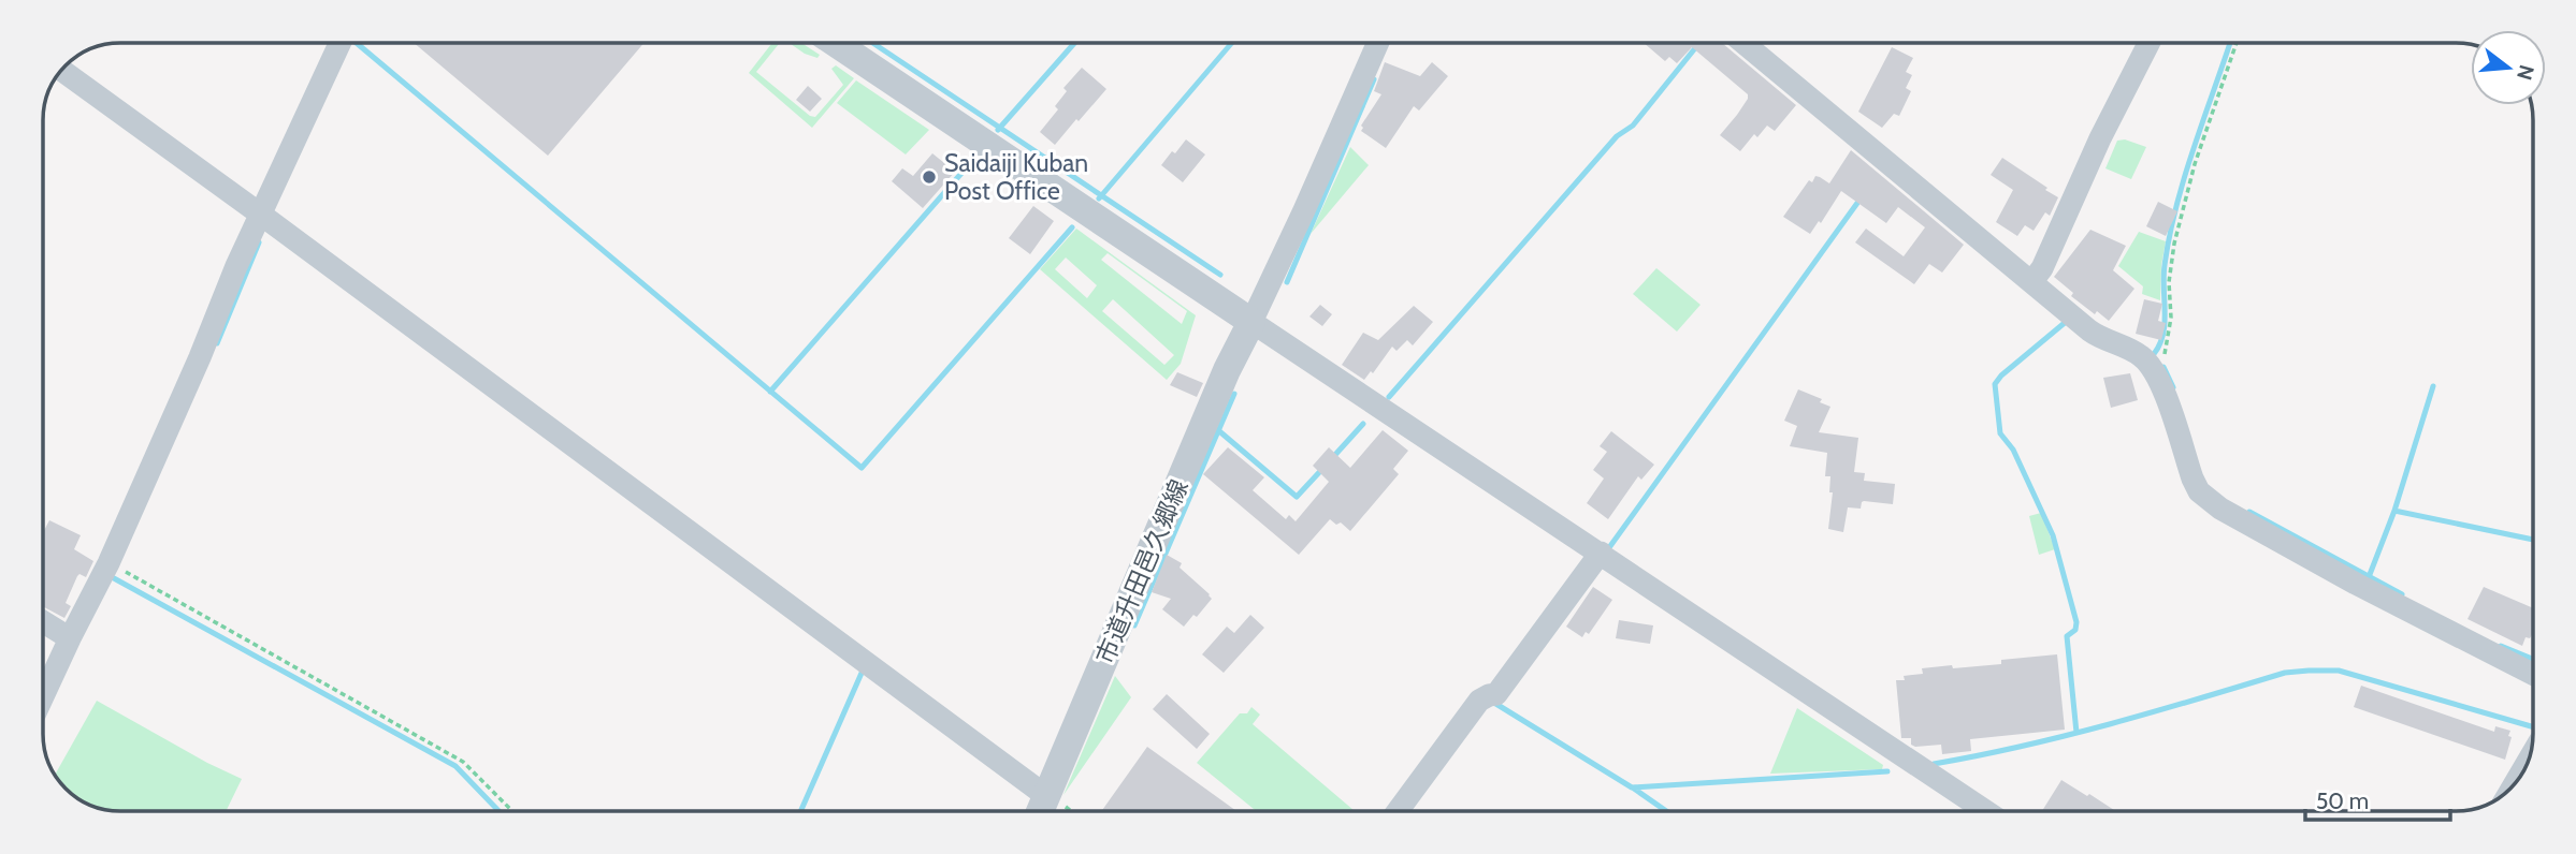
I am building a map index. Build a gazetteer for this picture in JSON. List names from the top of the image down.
{
  "streets": {
    "street": ["市道升田邑久郷線"]
  },
  "places": ["Saidaiji Kuban Post Office"],
  "scale_bar": "50 m",
  "north": "right"
}
